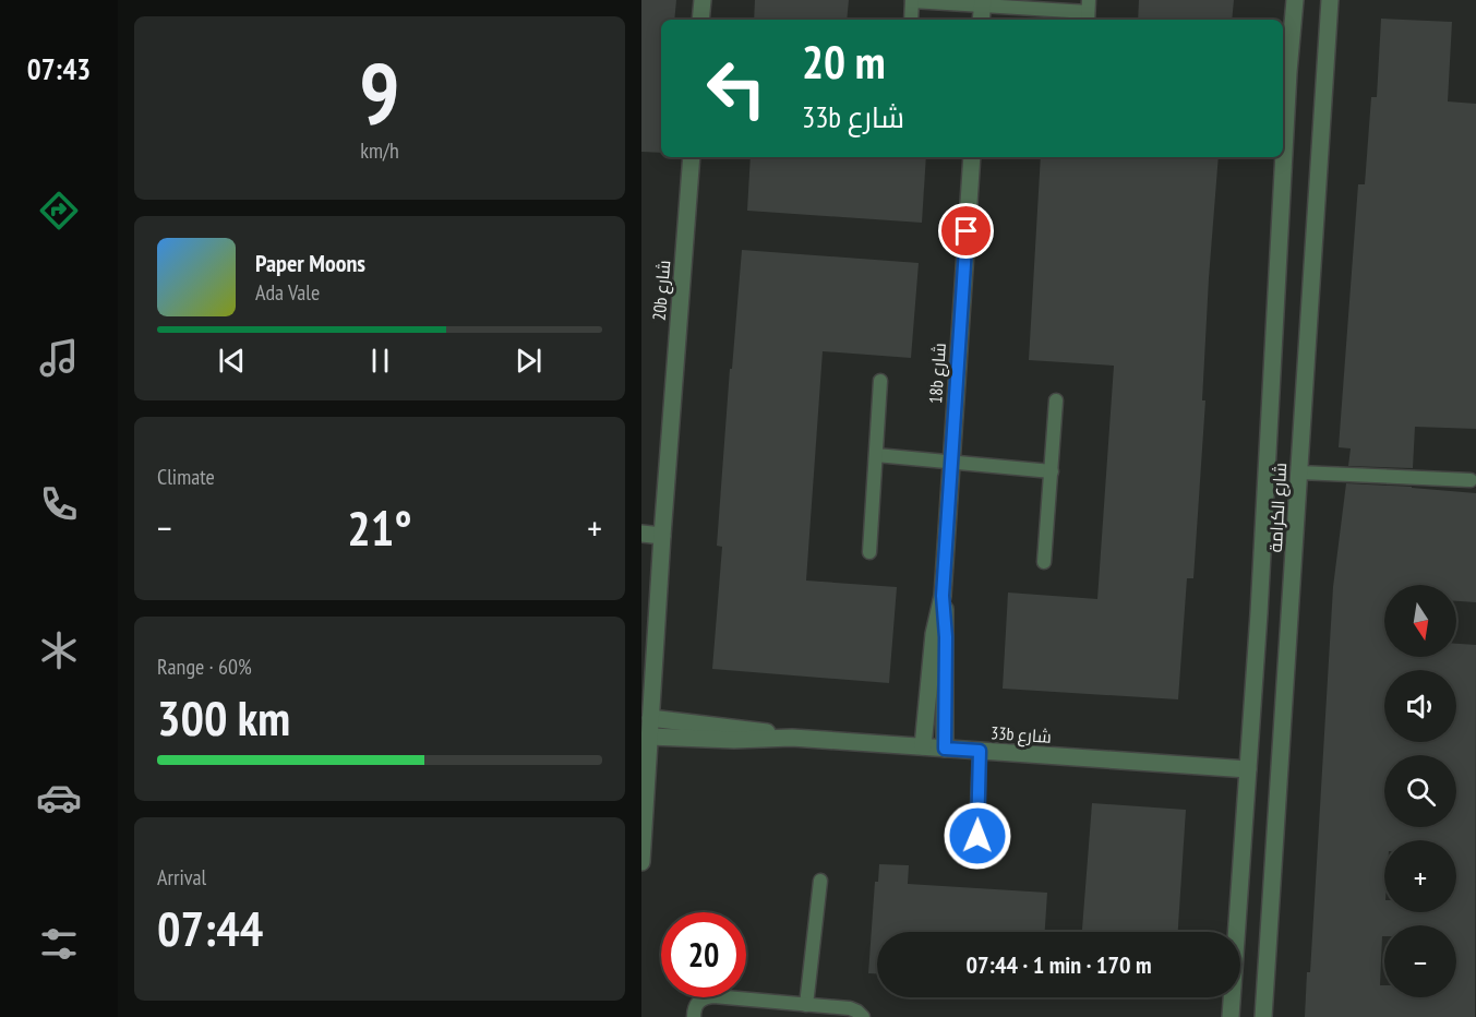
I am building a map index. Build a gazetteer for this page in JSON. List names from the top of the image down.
{
  "streets": {
    "street": [
      "20b شارع",
      "18b شارع",
      "شارع الكرامة",
      "33b شارع"
    ]
  },
  "crossings": [
    ["20b شارع", "33b شارع"],
    ["18b شارع", "33b شارع"],
    ["شارع الكرامة", "33b شارع"]
  ],
  "north": "bottom",
  "page": {
    "tabs": "07:43",
    "tile": [
      ["9", "km/h"],
      "Climate",
      ["Range · 60%", "300 km"],
      ["Arrival", "07:44"]
    ],
    "turn": ["20 m", "33b شارع"],
    "song": ["Paper Moons", "Ada Vale"],
    "heat": ["−", "21°", "+"],
    "map_buttons": ["+", "−"],
    "limit": "20",
    "trip": "07:44 · 1 min · 170 m"
  }
}
